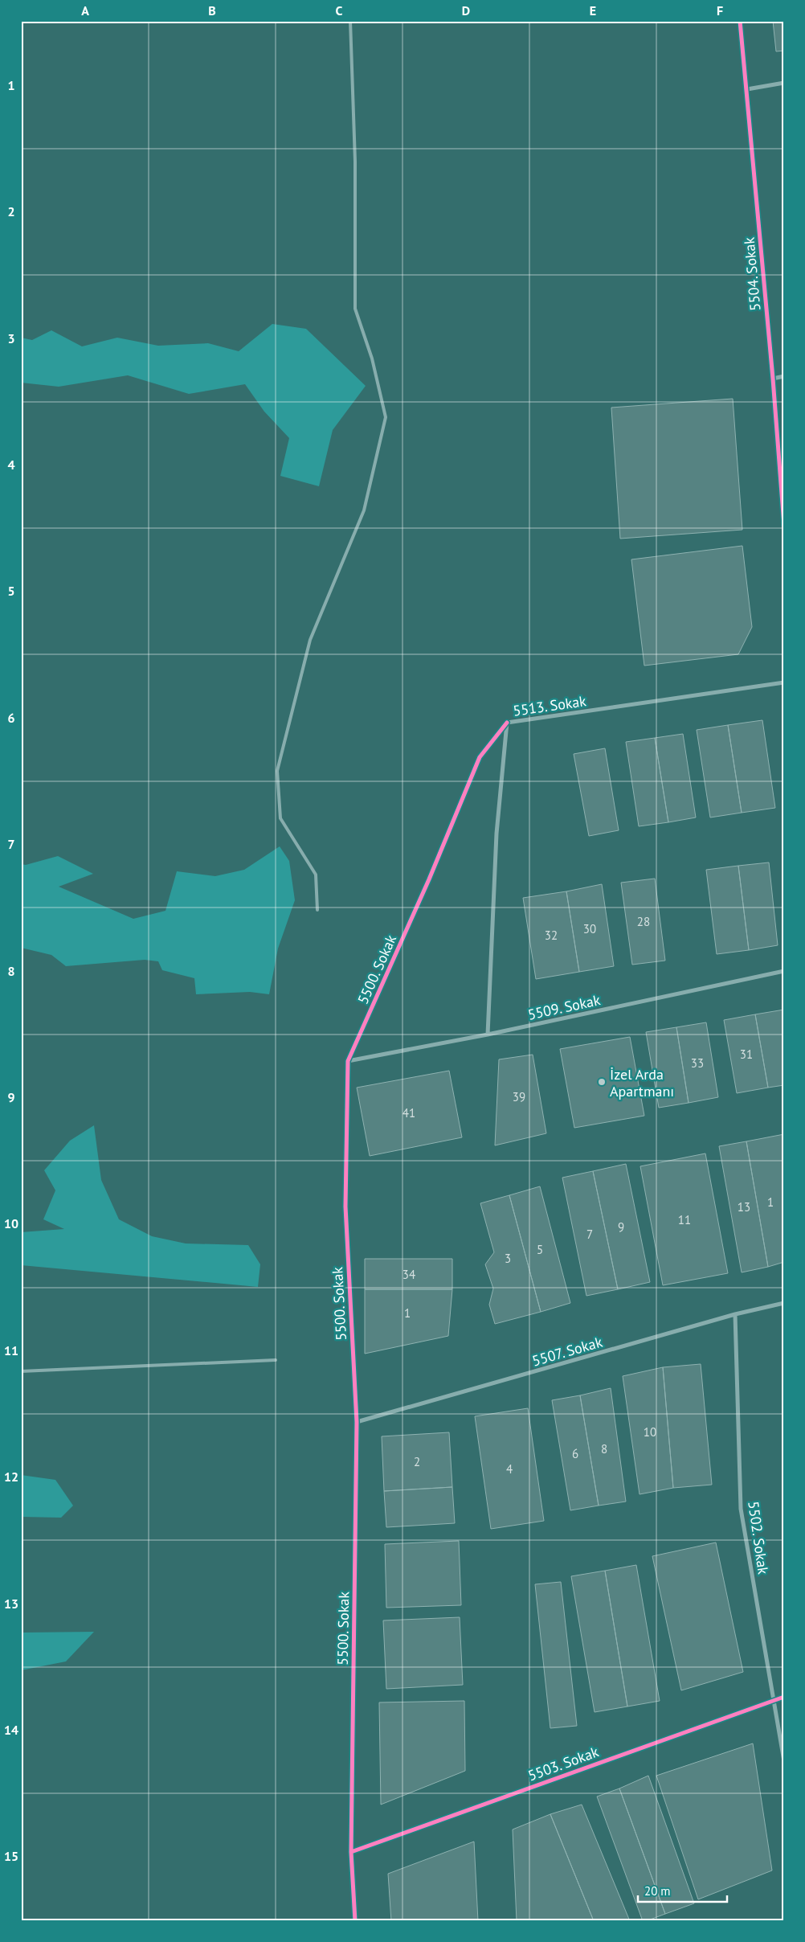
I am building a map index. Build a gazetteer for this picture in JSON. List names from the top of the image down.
{
  "streets": {
    "street": [
      "5504. Sokak",
      "5513. Sokak",
      "5500. Sokak",
      "5509. Sokak",
      "5507. Sokak",
      "5502. Sokak",
      "5503. Sokak"
    ]
  },
  "crossings": [
    ["5513. Sokak", "5500. Sokak"],
    ["5513. Sokak", "5509. Sokak"],
    ["5500. Sokak", "5509. Sokak"],
    ["5500. Sokak", "5507. Sokak"],
    ["5500. Sokak", "5503. Sokak"],
    ["5507. Sokak", "5502. Sokak"],
    ["5502. Sokak", "5503. Sokak"]
  ],
  "places": ["İzel Arda Apartmanı"],
  "house_numbers": [
    "28",
    "30",
    "32",
    "31",
    "33",
    "39",
    "41",
    "1",
    "13",
    "11",
    "9",
    "7",
    "5",
    "3",
    "34",
    "1",
    "10",
    "8",
    "6",
    "2",
    "4"
  ],
  "scale_bar": "20 m",
  "grid": {
    "columns": [
      "A",
      "B",
      "C",
      "D",
      "E",
      "F"
    ],
    "rows": [
      "1",
      "2",
      "3",
      "4",
      "5",
      "6",
      "7",
      "8",
      "9",
      "10",
      "11",
      "12",
      "13",
      "14",
      "15"
    ]
  }
}
